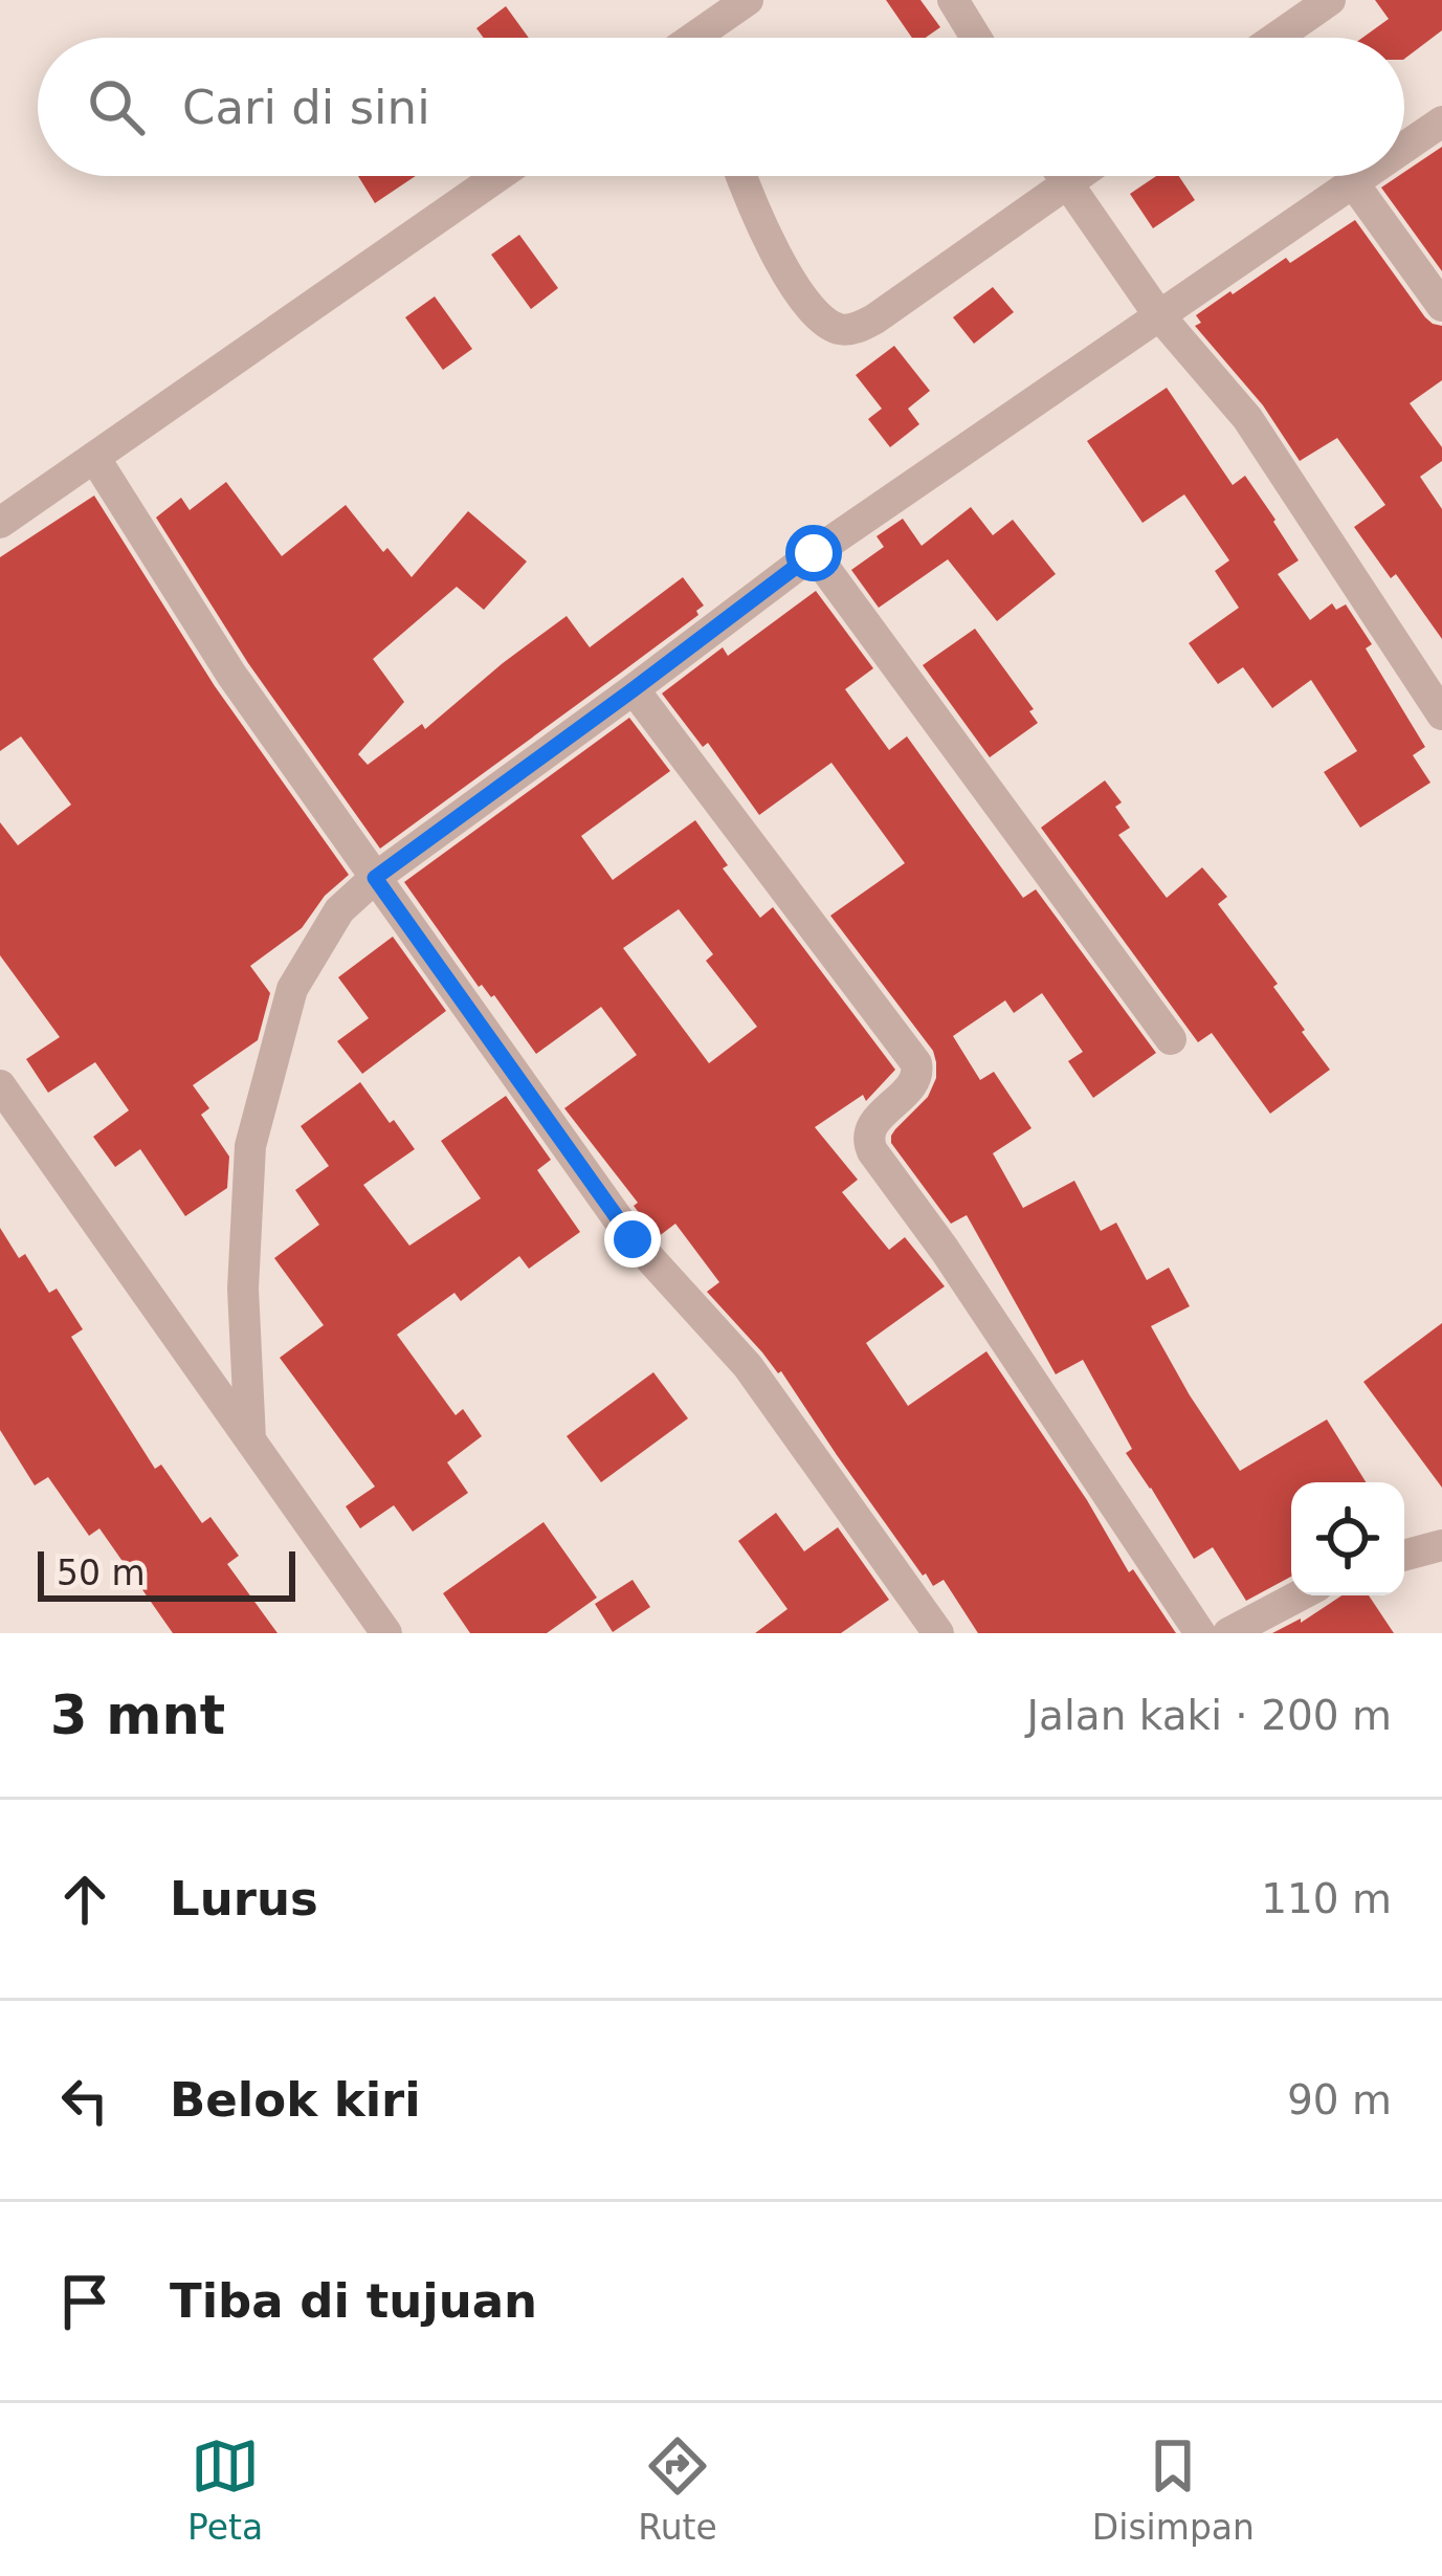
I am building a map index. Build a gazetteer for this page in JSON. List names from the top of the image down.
{
  "scale_bar": "50 m",
  "page": {
    "search": "Cari di sini",
    "scale": "50 m",
    "heading": ["3 mnt", "Jalan kaki · 200 m"],
    "list": [
      ["Lurus", "110 m"],
      ["Belok kiri", "90 m"],
      "Tiba di tujuan"
    ],
    "nav": ["Peta", "Rute", "Disimpan"]
  }
}
